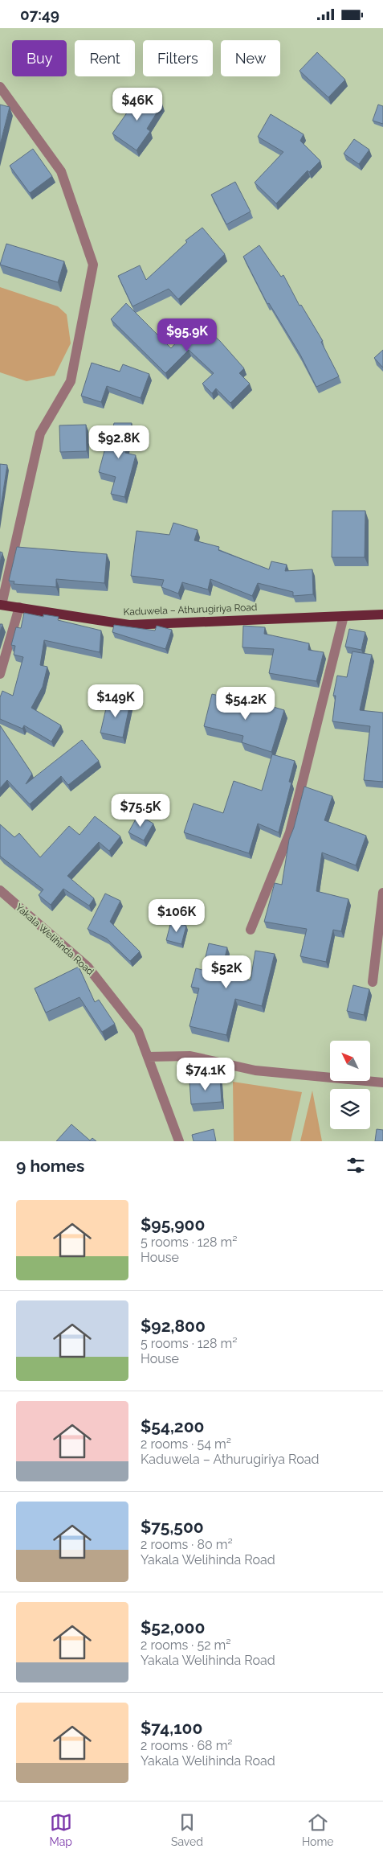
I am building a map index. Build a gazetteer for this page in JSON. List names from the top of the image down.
{
  "streets": {
    "main road": ["Kaduwela – Athurugiriya Road"],
    "street": ["Yakala Welihinda Road"]
  },
  "north": "top left",
  "page": {
    "status": "07:49",
    "chip": [
      "Buy",
      "Rent",
      "Filters",
      "New"
    ],
    "price": [
      "$46K",
      "$95.9K",
      "$92.8K",
      "$149K",
      "$54.2K",
      "$75.5K",
      "$106K",
      "$52K",
      "$74.1K"
    ],
    "heading": "9 homes",
    "list": [
      {
        "name": "$95,900",
        "note": "5 rooms · 128 m² · House"
      },
      {
        "name": "$92,800",
        "note": "5 rooms · 128 m² · House"
      },
      {
        "name": "$54,200",
        "note": "2 rooms · 54 m² · Kaduwela – Athurugiriya Road"
      },
      {
        "name": "$75,500",
        "note": "2 rooms · 80 m² · Yakala Welihinda Road"
      },
      {
        "name": "$52,000",
        "note": "2 rooms · 52 m² · Yakala Welihinda Road"
      },
      {
        "name": "$74,100",
        "note": "2 rooms · 68 m² · Yakala Welihinda Road"
      }
    ],
    "tabs": ["Map", "Saved", "Home"]
  }
}
